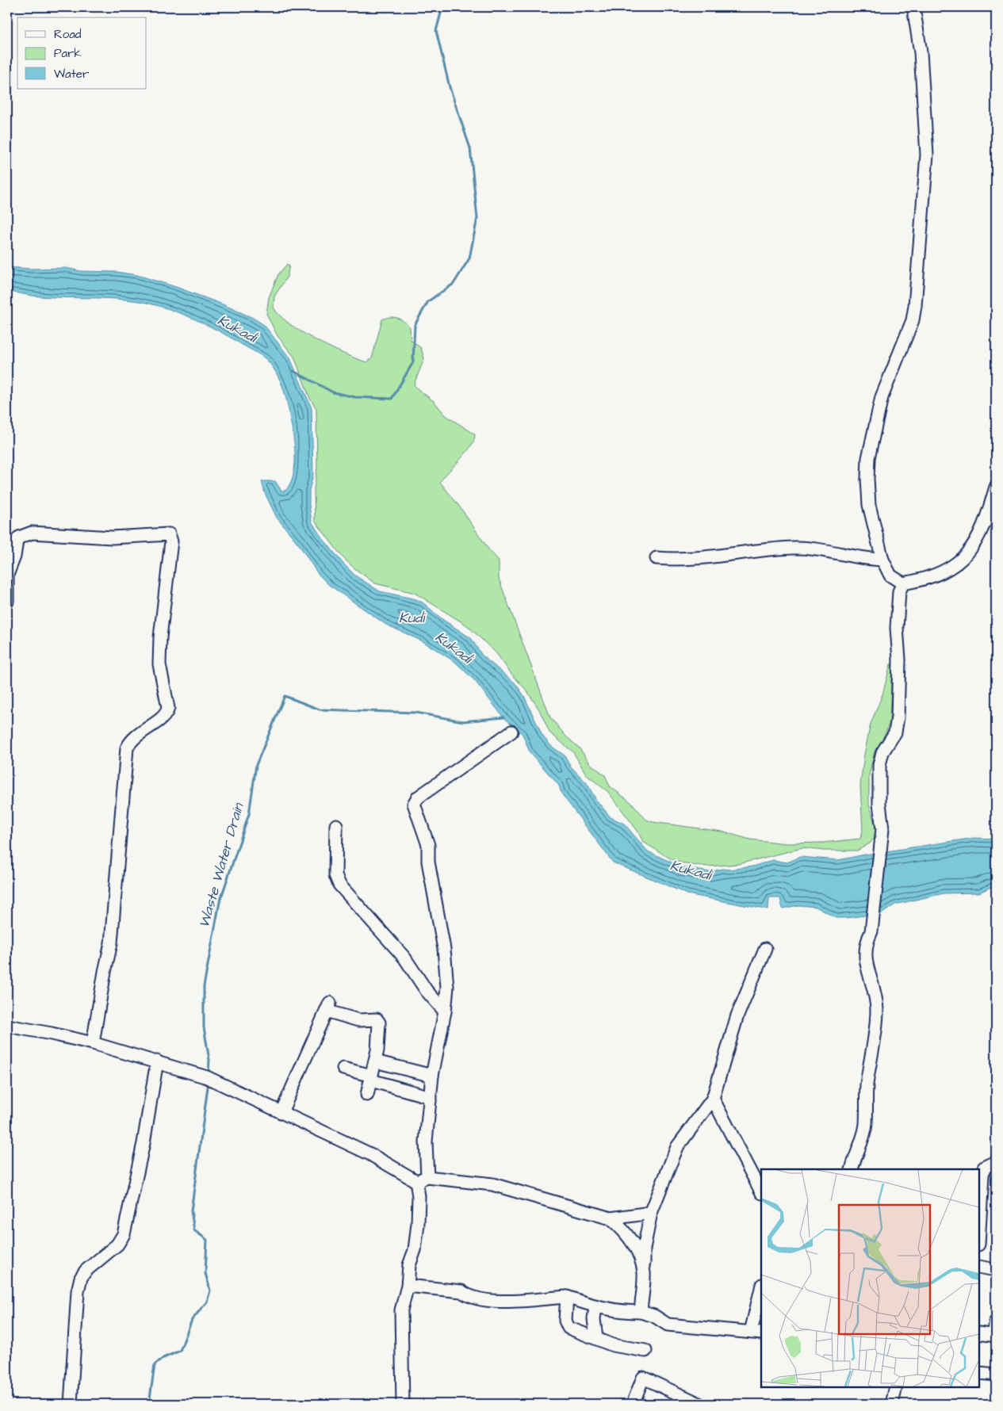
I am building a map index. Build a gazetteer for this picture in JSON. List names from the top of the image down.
{
  "water": ["Kukadi", "Kudi", "Waste Water Drain"],
  "legend": ["Road", "Park", "Water"]
}
